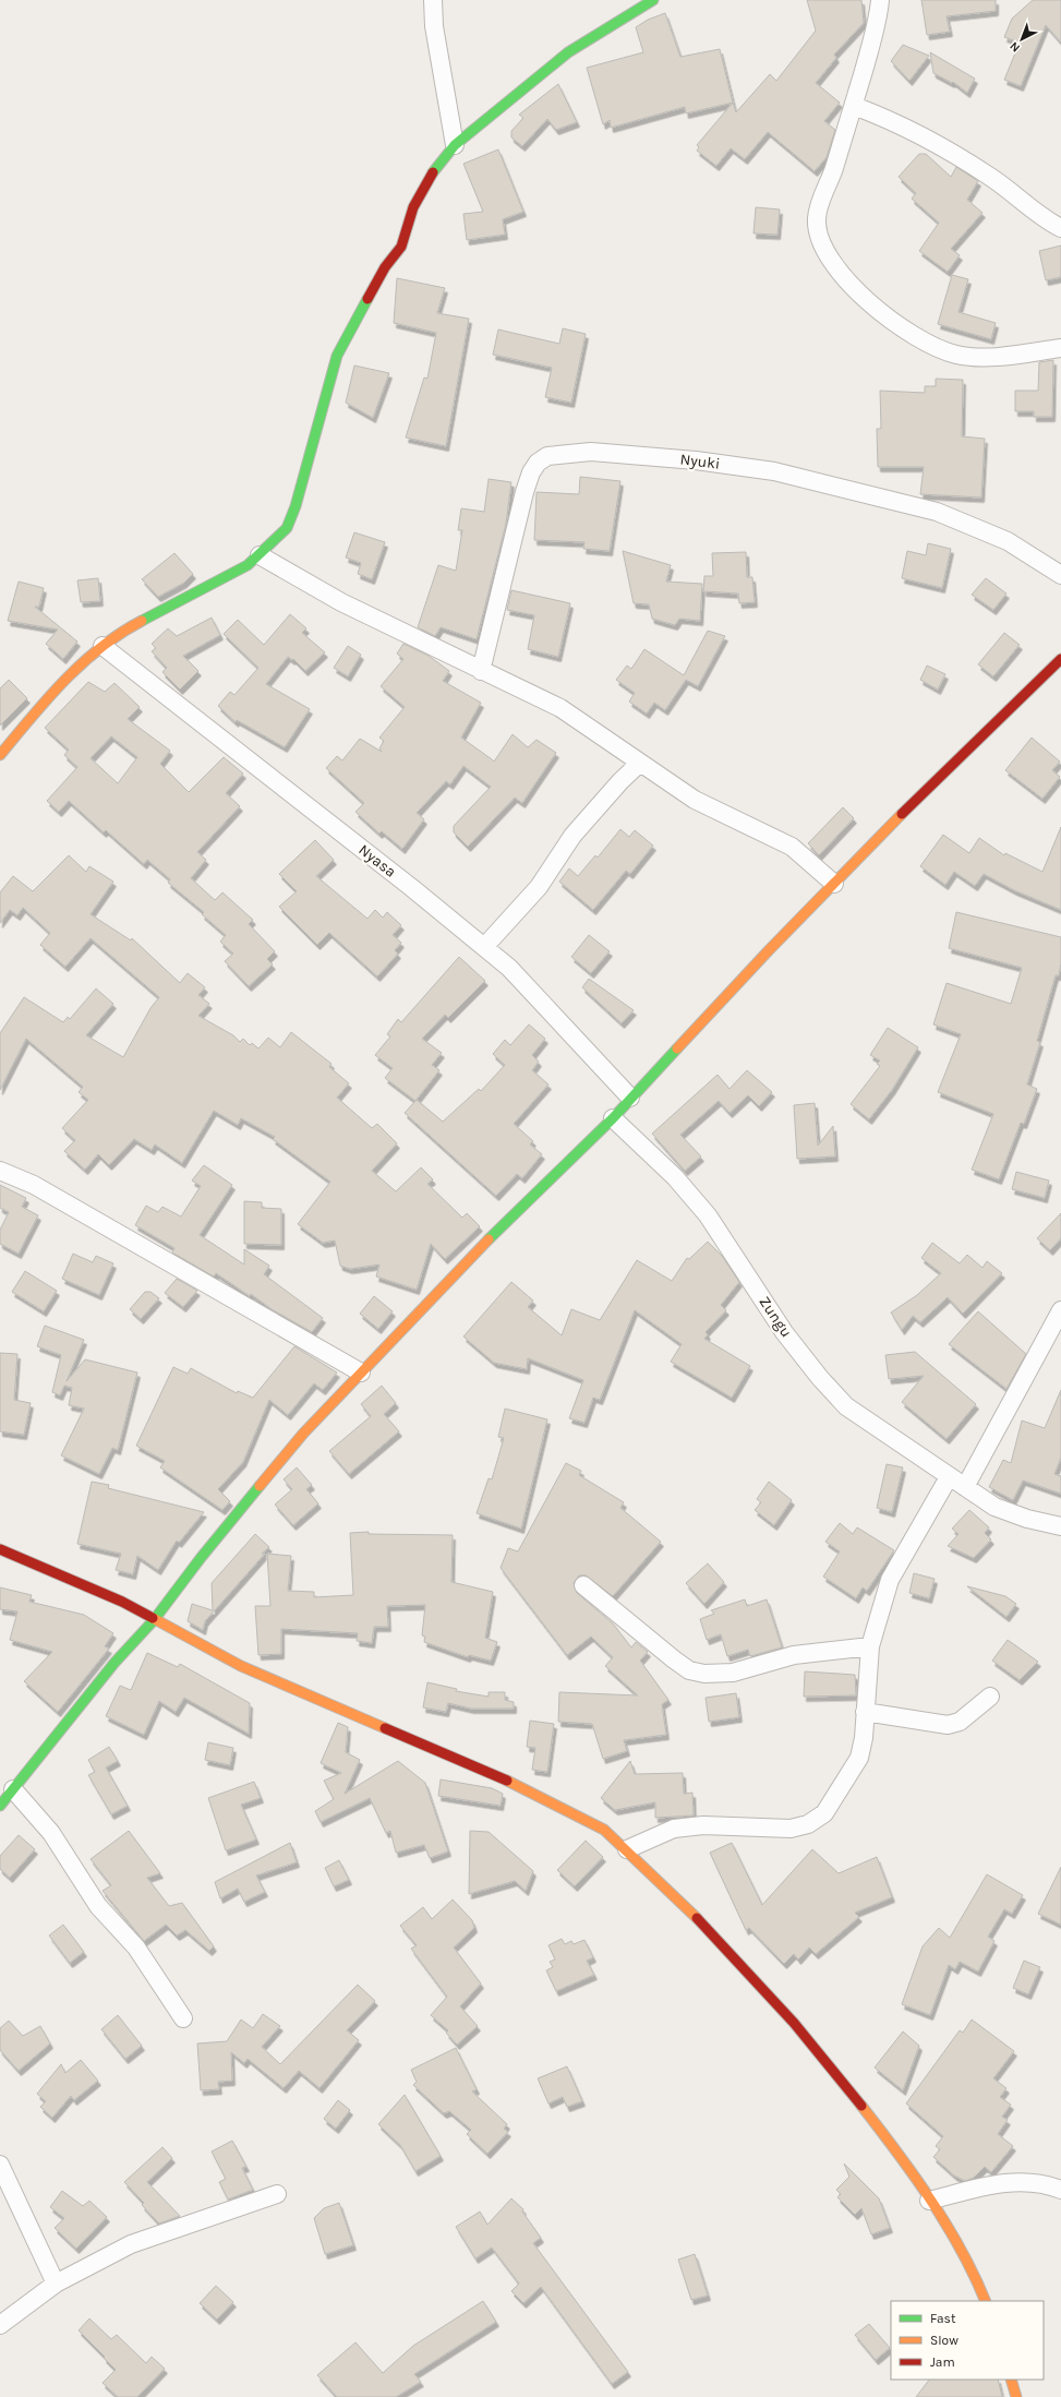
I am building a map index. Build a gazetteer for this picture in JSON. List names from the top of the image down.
{
  "streets": {
    "street": ["Nyuki", "Nyasa", "Zungu"]
  },
  "legend": ["Fast", "Slow", "Jam"],
  "north": "bottom left"
}
